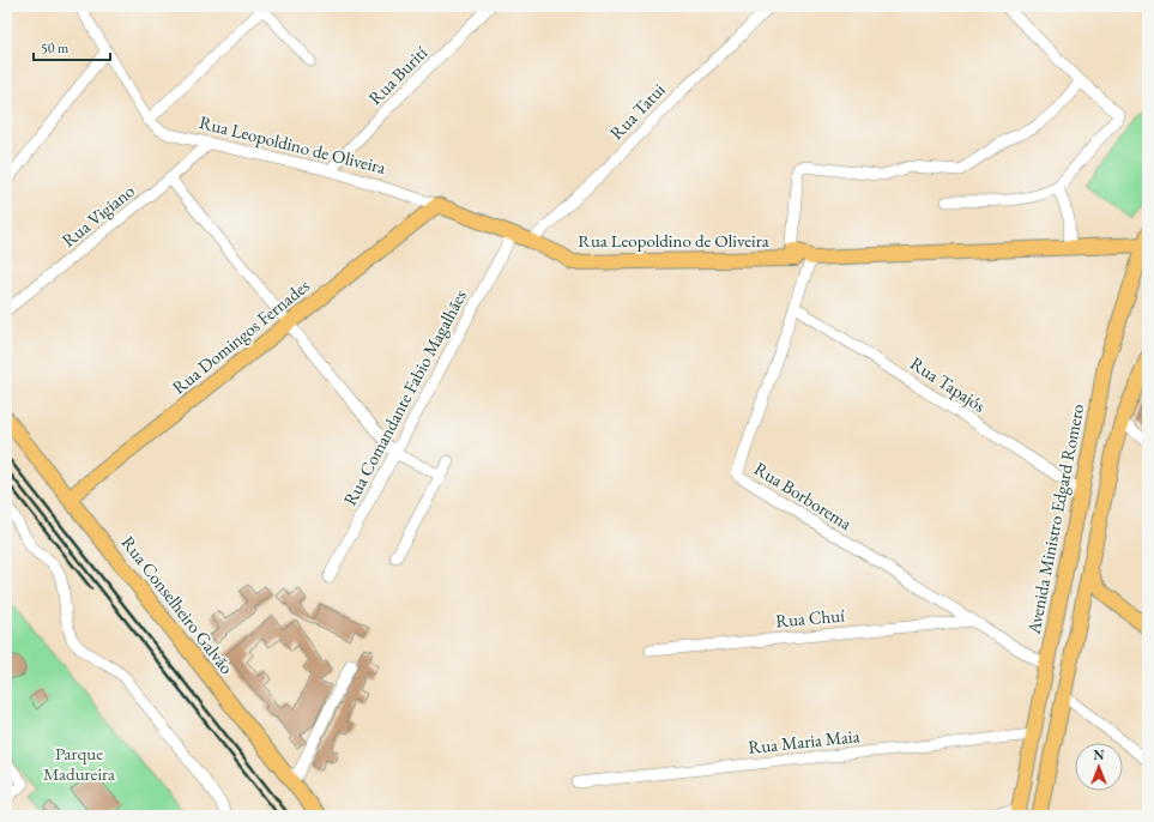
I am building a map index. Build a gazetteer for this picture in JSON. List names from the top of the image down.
{
  "streets": {
    "main road": [
      "Rua Leopoldino de Oliveira",
      "Rua Domingos Fernades",
      "Avenida Ministro Edgard Romero",
      "Rua Conselheiro Galvão"
    ],
    "street": [
      "Rua Burití",
      "Rua Tatui",
      "Rua Vigiano",
      "Rua Tapajós",
      "Rua Comandante Fabio Magalhães",
      "Rua Borborema",
      "Rua Chuí",
      "Rua Maria Maia"
    ]
  },
  "crossings": [
    ["Rua Burití", "Rua Leopoldino de Oliveira"],
    ["Rua Tatui", "Rua Leopoldino de Oliveira"],
    ["Rua Leopoldino de Oliveira", "Rua Vigiano"],
    ["Rua Leopoldino de Oliveira", "Rua Domingos Fernades"],
    ["Rua Leopoldino de Oliveira", "Rua Comandante Fabio Magalhães"],
    ["Rua Leopoldino de Oliveira", "Rua Borborema"],
    ["Rua Leopoldino de Oliveira", "Avenida Ministro Edgard Romero"],
    ["Rua Domingos Fernades", "Rua Conselheiro Galvão"],
    ["Rua Tapajós", "Rua Borborema"],
    ["Rua Tapajós", "Avenida Ministro Edgard Romero"],
    ["Rua Borborema", "Avenida Ministro Edgard Romero"],
    ["Rua Borborema", "Rua Chuí"],
    ["Avenida Ministro Edgard Romero", "Rua Maria Maia"]
  ],
  "parks": ["Parque Madureira"],
  "scale_bar": "50 m",
  "north": "top"
}
